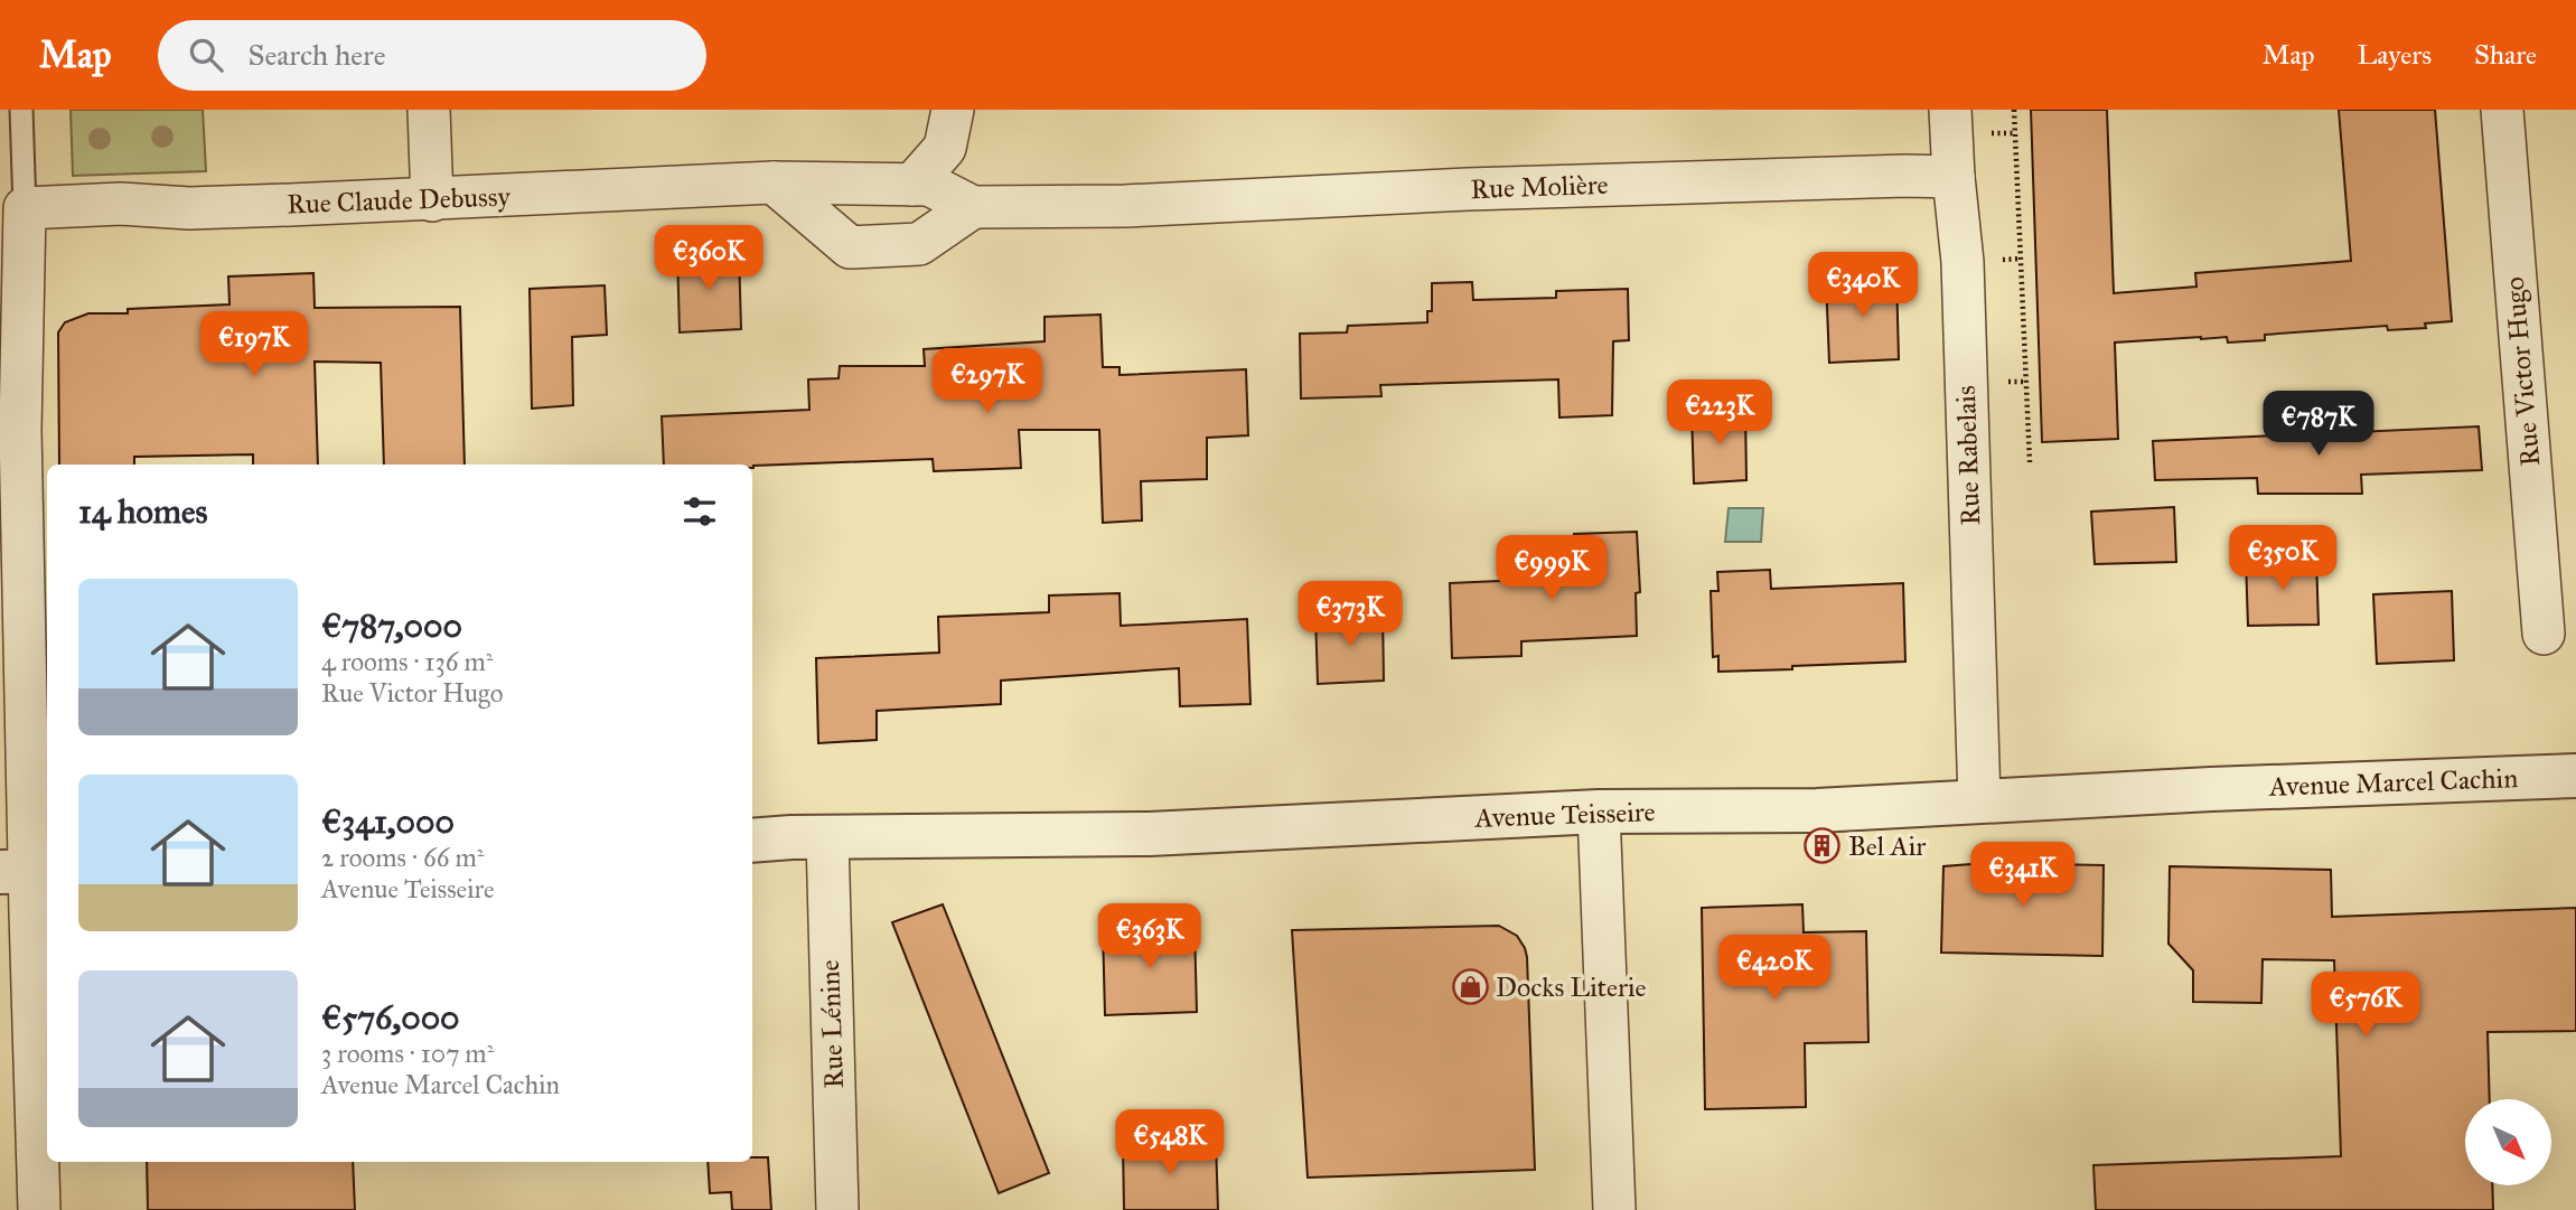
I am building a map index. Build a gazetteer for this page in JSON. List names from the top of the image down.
{
  "streets": {
    "street": [
      "Rue Molière",
      "Rue Claude Debussy",
      "Rue Victor Hugo",
      "Rue Rabelais",
      "Avenue Marcel Cachin",
      "Avenue Teisseire",
      "Rue Lénine"
    ]
  },
  "crossings": [
    ["Rue Molière", "Rue Claude Debussy"],
    ["Rue Molière", "Rue Rabelais"],
    ["Rue Rabelais", "Avenue Marcel Cachin"],
    ["Rue Rabelais", "Avenue Teisseire"],
    ["Avenue Marcel Cachin", "Avenue Teisseire"],
    ["Avenue Teisseire", "Rue Lénine"]
  ],
  "places": {
    "building": ["Bel Air"],
    "shop": ["Docks Literie"]
  },
  "north": "bottom right",
  "page": {
    "header": "Map",
    "search": "Search here",
    "nav": ["Map", "Layers", "Share"],
    "price": [
      "€360K",
      "€340K",
      "€197K",
      "€297K",
      "€223K",
      "€787K",
      "€350K",
      "€999K",
      "€373K",
      "€341K",
      "€363K",
      "€420K",
      "€576K",
      "€548K"
    ],
    "heading": "14 homes",
    "list": [
      {
        "name": "€787,000",
        "note": "4 rooms · 136 m² · Rue Victor Hugo"
      },
      {
        "name": "€341,000",
        "note": "2 rooms · 66 m² · Avenue Teisseire"
      },
      {
        "name": "€576,000",
        "note": "3 rooms · 107 m² · Avenue Marcel Cachin"
      }
    ]
  }
}
